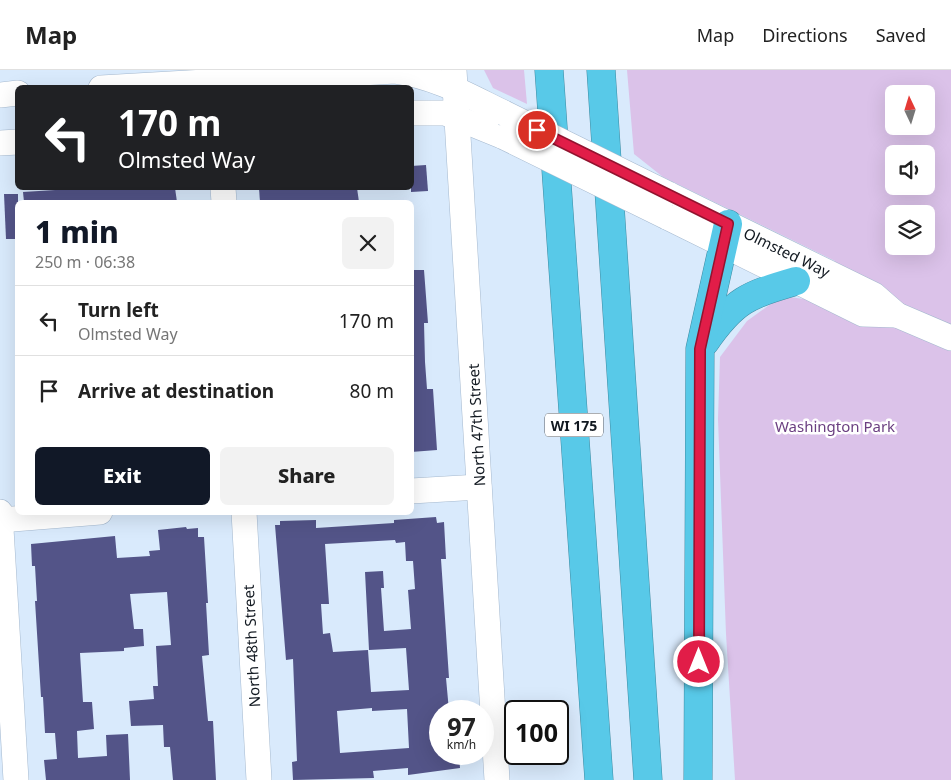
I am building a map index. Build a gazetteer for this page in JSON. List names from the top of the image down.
{
  "streets": {
    "highway": ["WI 175"],
    "street": ["Olmsted Way", "North 47th Street", "North 48th Street"]
  },
  "crossings": [
    ["Olmsted Way", "North 47th Street"]
  ],
  "parks": ["Washington Park"],
  "north": "top",
  "page": {
    "header": "Map",
    "nav": ["Map", "Directions", "Saved"],
    "turn": ["170 m", "Olmsted Way"],
    "heading": ["1 min", "250 m · 06:38"],
    "list": [
      {
        "name": "Turn left",
        "note": "Olmsted Way",
        "value": "170 m"
      },
      {
        "name": "Arrive at destination",
        "value": "80 m"
      }
    ],
    "buttons": ["Exit", "Share"],
    "speed": "97 km/h",
    "limit": "100"
  }
}
